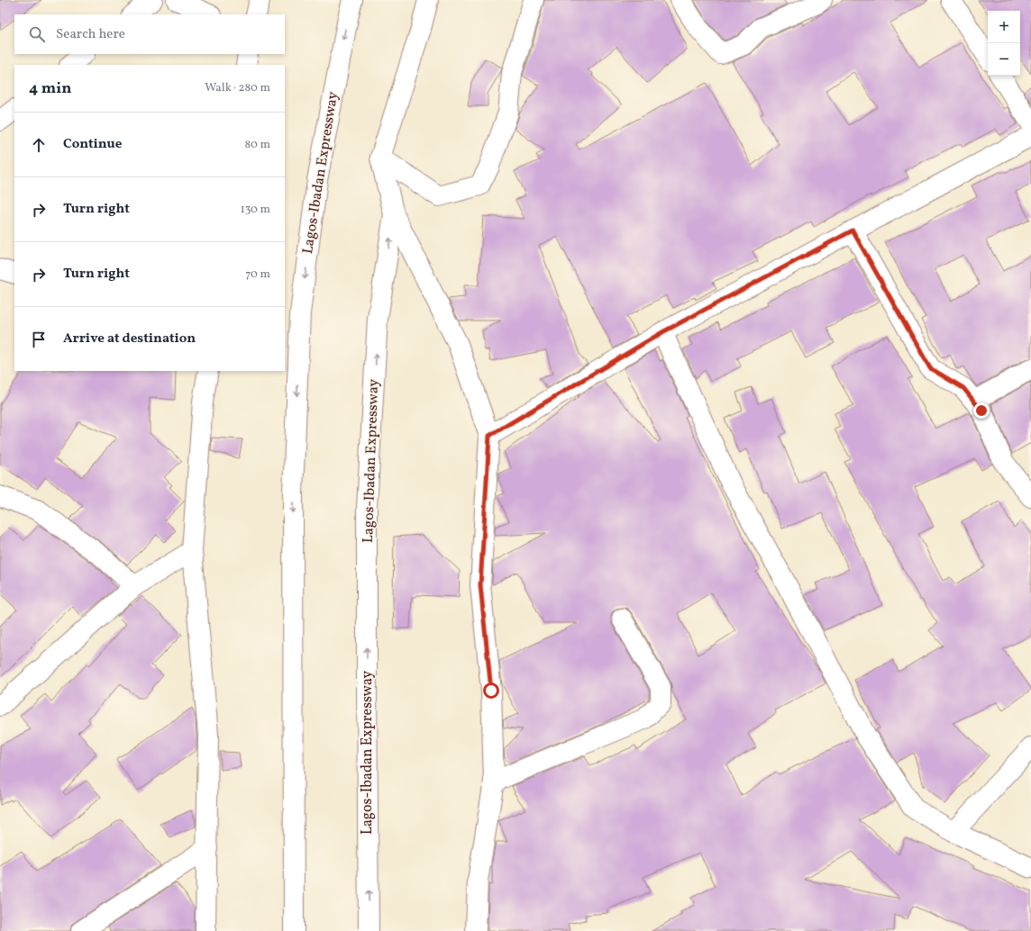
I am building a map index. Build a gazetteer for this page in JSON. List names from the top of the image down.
{
  "streets": {
    "main road": ["Lagos-Ibadan Expressway"]
  },
  "page": {
    "map_buttons": ["+", "−"],
    "search": "Search here",
    "heading": ["4 min", "Walk · 280 m"],
    "list": [
      ["Continue", "80 m"],
      ["Turn right", "130 m"],
      ["Turn right", "70 m"],
      "Arrive at destination"
    ]
  }
}
